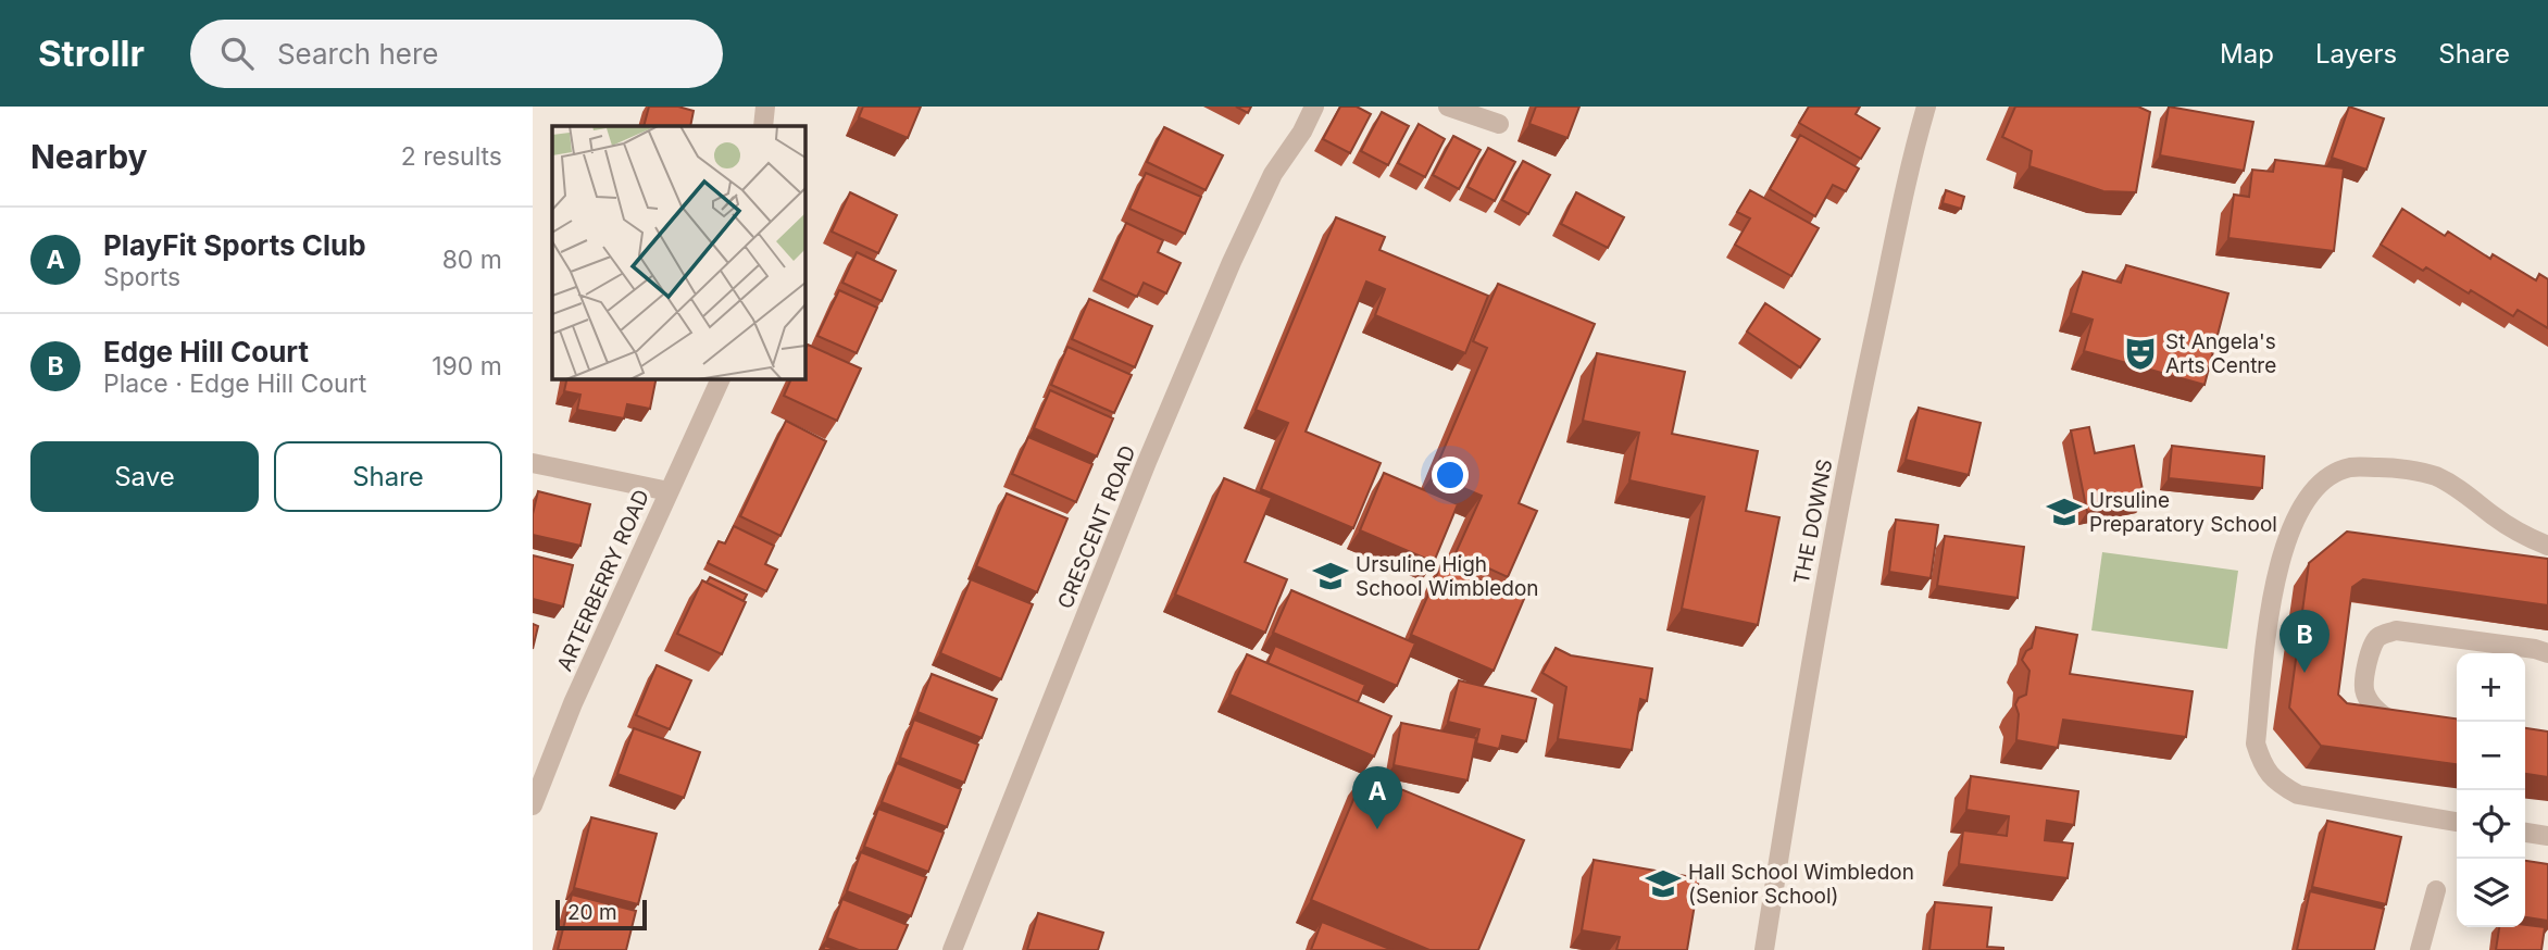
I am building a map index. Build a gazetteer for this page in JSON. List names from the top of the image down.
{
  "streets": {
    "street": ["THE DOWNS", "CRESCENT ROAD", "ARTERBERRY ROAD"]
  },
  "places": {
    "theatre": ["St Angela's Arts Centre"],
    "school or university": ["Ursuline Preparatory School", "Ursuline High School Wimbledon", "Hall School Wimbledon (Senior School)"]
  },
  "scale_bar": "20 m",
  "page": {
    "header": "Strollr",
    "search": "Search here",
    "nav": ["Map", "Layers", "Share"],
    "heading": ["Nearby", "2 results"],
    "list": [
      {
        "mark": "A",
        "name": "PlayFit Sports Club",
        "note": "Sports",
        "value": "80 m"
      },
      {
        "mark": "B",
        "name": "Edge Hill Court",
        "note": "Place · Edge Hill Court",
        "value": "190 m"
      }
    ],
    "buttons": ["Save", "Share"],
    "pins": ["B", "A"],
    "map_buttons": ["+", "−"],
    "scale": "20 m"
  }
}
